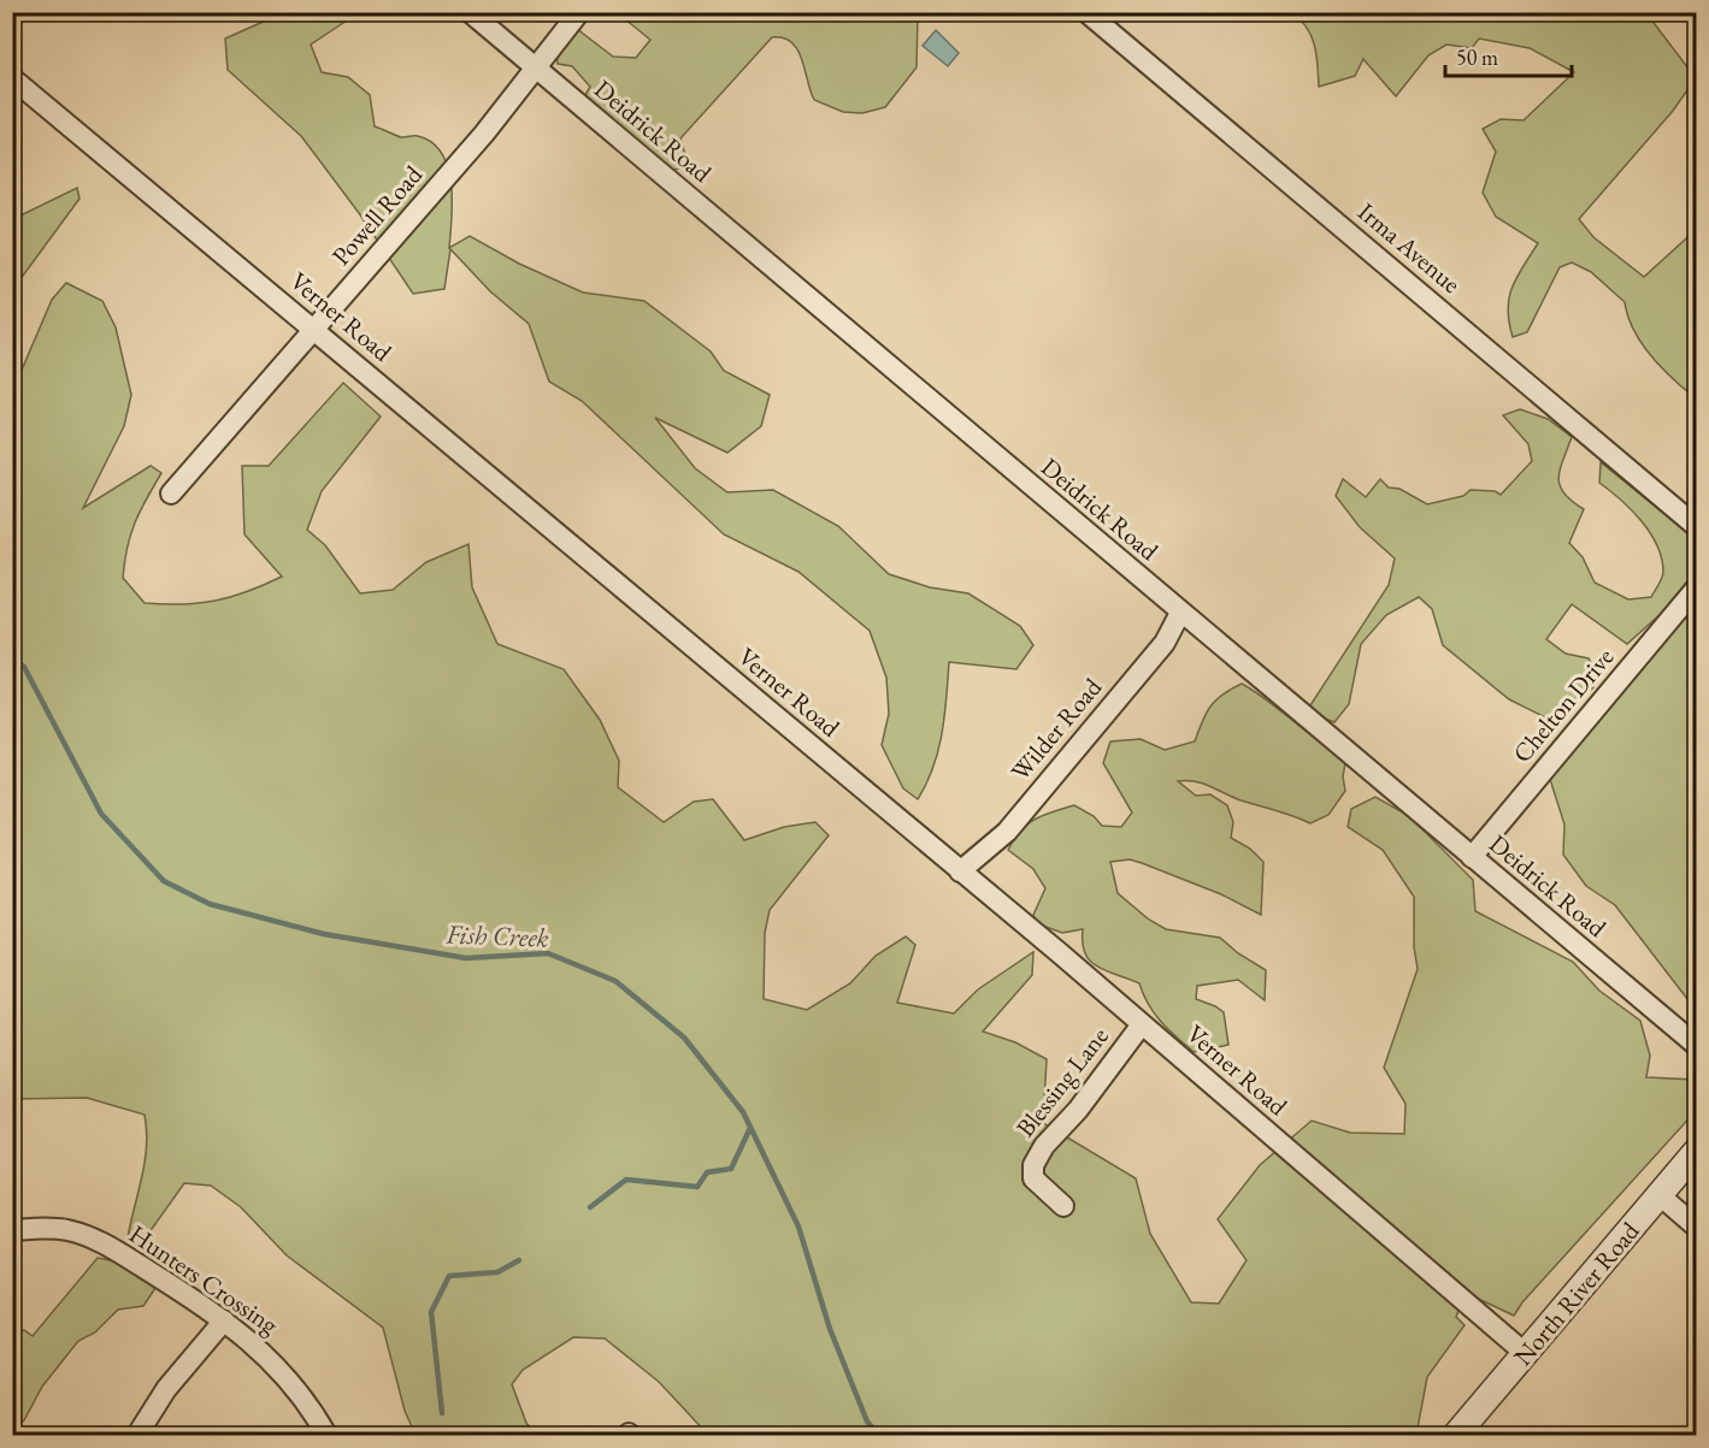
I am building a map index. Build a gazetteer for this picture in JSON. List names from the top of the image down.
{
  "streets": {
    "street": [
      "Deidrick Road",
      "Powell Road",
      "Irma Avenue",
      "Verner Road",
      "Chelton Drive",
      "Wilder Road",
      "Blessing Lane",
      "Hunters Crossing",
      "North River Road"
    ]
  },
  "crossings": [
    ["Deidrick Road", "Powell Road"],
    ["Deidrick Road", "Chelton Drive"],
    ["Deidrick Road", "Wilder Road"],
    ["Powell Road", "Verner Road"],
    ["Verner Road", "Wilder Road"],
    ["Verner Road", "Blessing Lane"],
    ["Verner Road", "North River Road"]
  ],
  "water": ["Fish Creek"],
  "scale_bar": "50 m"
}
